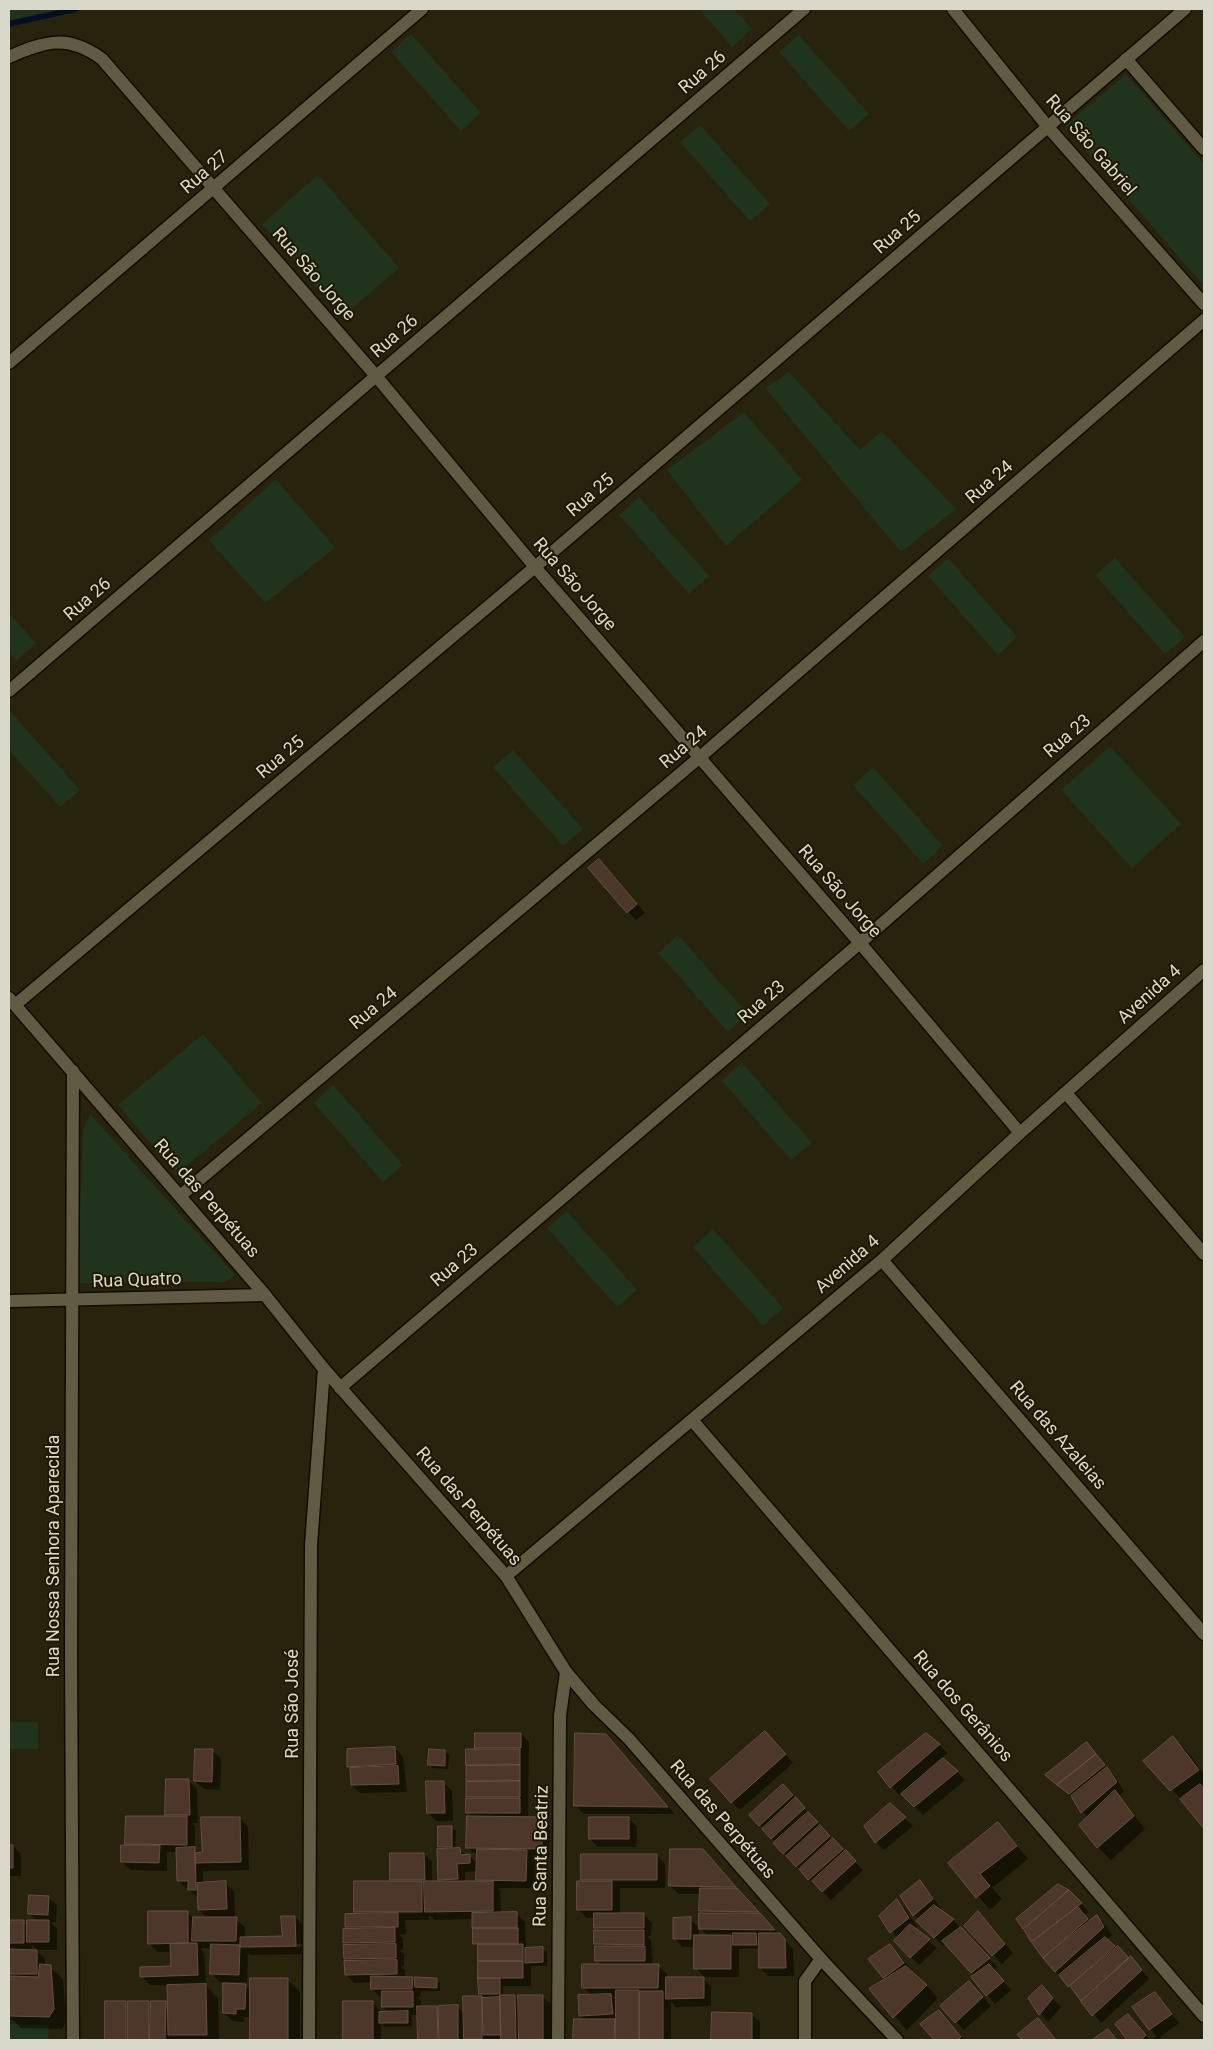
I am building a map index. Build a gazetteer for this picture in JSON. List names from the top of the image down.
{
  "streets": {
    "street": [
      "Rua 26",
      "Rua São Gabriel",
      "Rua 27",
      "Rua 25",
      "Rua São Jorge",
      "Rua 24",
      "Rua 23",
      "Avenida 4",
      "Rua das Perpétuas",
      "Rua Quatro",
      "Rua das Azaleias",
      "Rua Nossa Senhora Aparecida",
      "Rua São José",
      "Rua dos Gerânios",
      "Rua Santa Beatriz"
    ]
  },
  "crossings": [
    ["Rua 26", "Rua São Jorge"],
    ["Rua São Gabriel", "Rua 25"],
    ["Rua 27", "Rua São Jorge"],
    ["Rua 25", "Rua São Jorge"],
    ["Rua 25", "Rua das Perpétuas"],
    ["Rua São Jorge", "Rua 24"],
    ["Rua São Jorge", "Rua 23"],
    ["Rua São Jorge", "Avenida 4"],
    ["Rua 24", "Rua das Perpétuas"],
    ["Rua 23", "Rua das Perpétuas"],
    ["Avenida 4", "Rua das Perpétuas"],
    ["Avenida 4", "Rua das Azaleias"],
    ["Avenida 4", "Rua dos Gerânios"],
    ["Rua das Perpétuas", "Rua Quatro"],
    ["Rua das Perpétuas", "Rua Nossa Senhora Aparecida"],
    ["Rua das Perpétuas", "Rua São José"],
    ["Rua das Perpétuas", "Rua Santa Beatriz"],
    ["Rua Quatro", "Rua Nossa Senhora Aparecida"]
  ]
}
